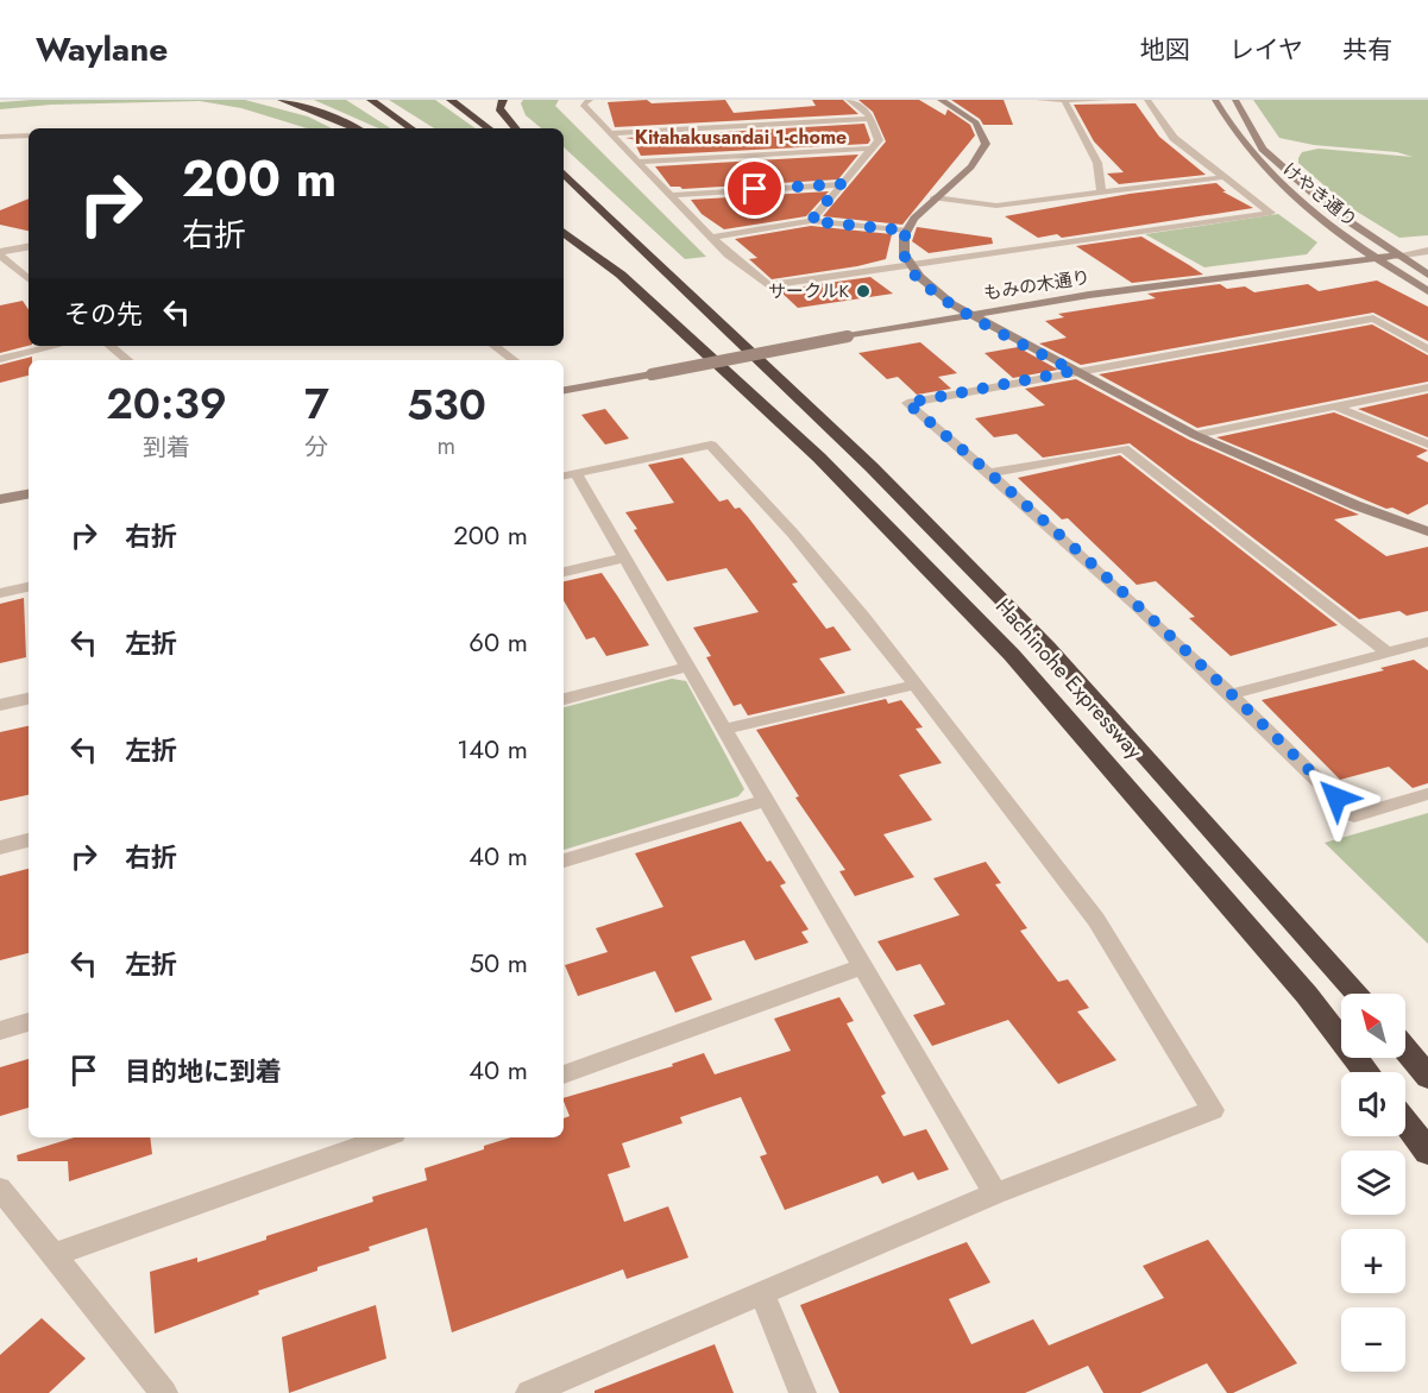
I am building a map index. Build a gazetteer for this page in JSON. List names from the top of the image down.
{
  "streets": {
    "highway": ["Hachinohe Expressway"],
    "street": ["けやき通り", "もみの木通り"]
  },
  "crossings": [
    ["けやき通り", "もみの木通り"]
  ],
  "districts": ["Kitahakusandai 1-chome"],
  "places": ["サークルK"],
  "north": "top left",
  "page": {
    "header": "Waylane",
    "nav": ["地図", "レイヤ", "共有"],
    "turn": ["200 m", "右折"],
    "then": "その先",
    "eta": [
      "20:39",
      "到着",
      "7",
      "分",
      "530",
      "m"
    ],
    "list": [
      {
        "name": "右折",
        "value": "200 m"
      },
      {
        "name": "左折",
        "value": "60 m"
      },
      {
        "name": "左折",
        "value": "140 m"
      },
      {
        "name": "右折",
        "value": "40 m"
      },
      {
        "name": "左折",
        "value": "50 m"
      },
      {
        "name": "目的地に到着",
        "value": "40 m"
      }
    ],
    "map_buttons": ["+", "−"]
  }
}
